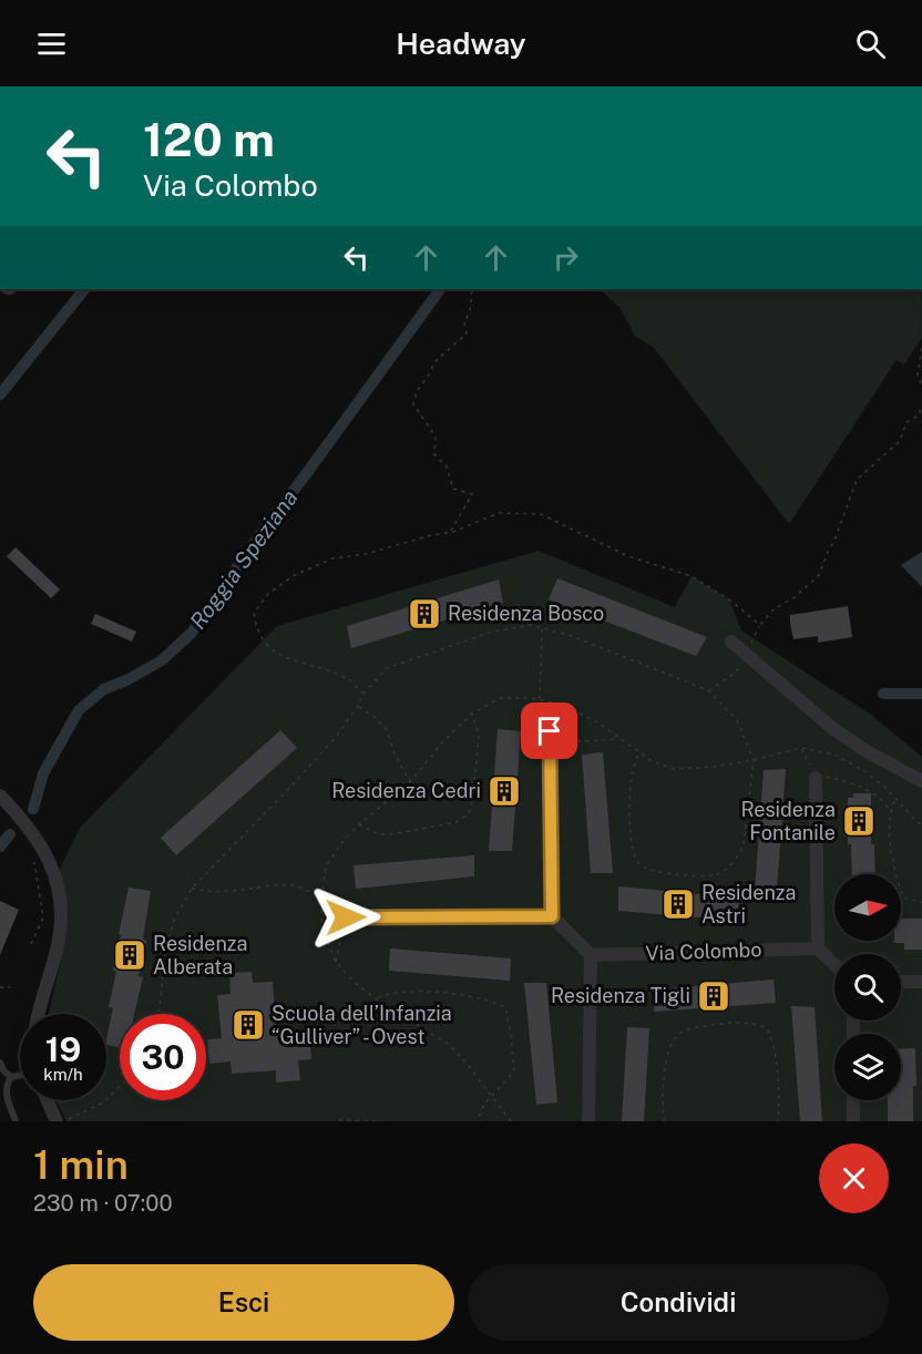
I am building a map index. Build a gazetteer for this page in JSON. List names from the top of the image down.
{
  "streets": {
    "street": ["Via Colombo"]
  },
  "water": ["Roggia Speziana"],
  "places": {
    "building": [
      "Residenza Bosco",
      "Residenza Cedri",
      "Residenza Fontanile",
      "Residenza Astri",
      "Residenza Alberata",
      "Residenza Tigli",
      "Scuola dell’Infanzia “Gulliver” - Ovest"
    ]
  },
  "north": "right",
  "page": {
    "header": "Headway",
    "turn": ["120 m", "Via Colombo"],
    "speed": "19 km/h",
    "limit": "30",
    "heading": ["1 min", "230 m · 07:00"],
    "buttons": ["Esci", "Condividi"]
  }
}
